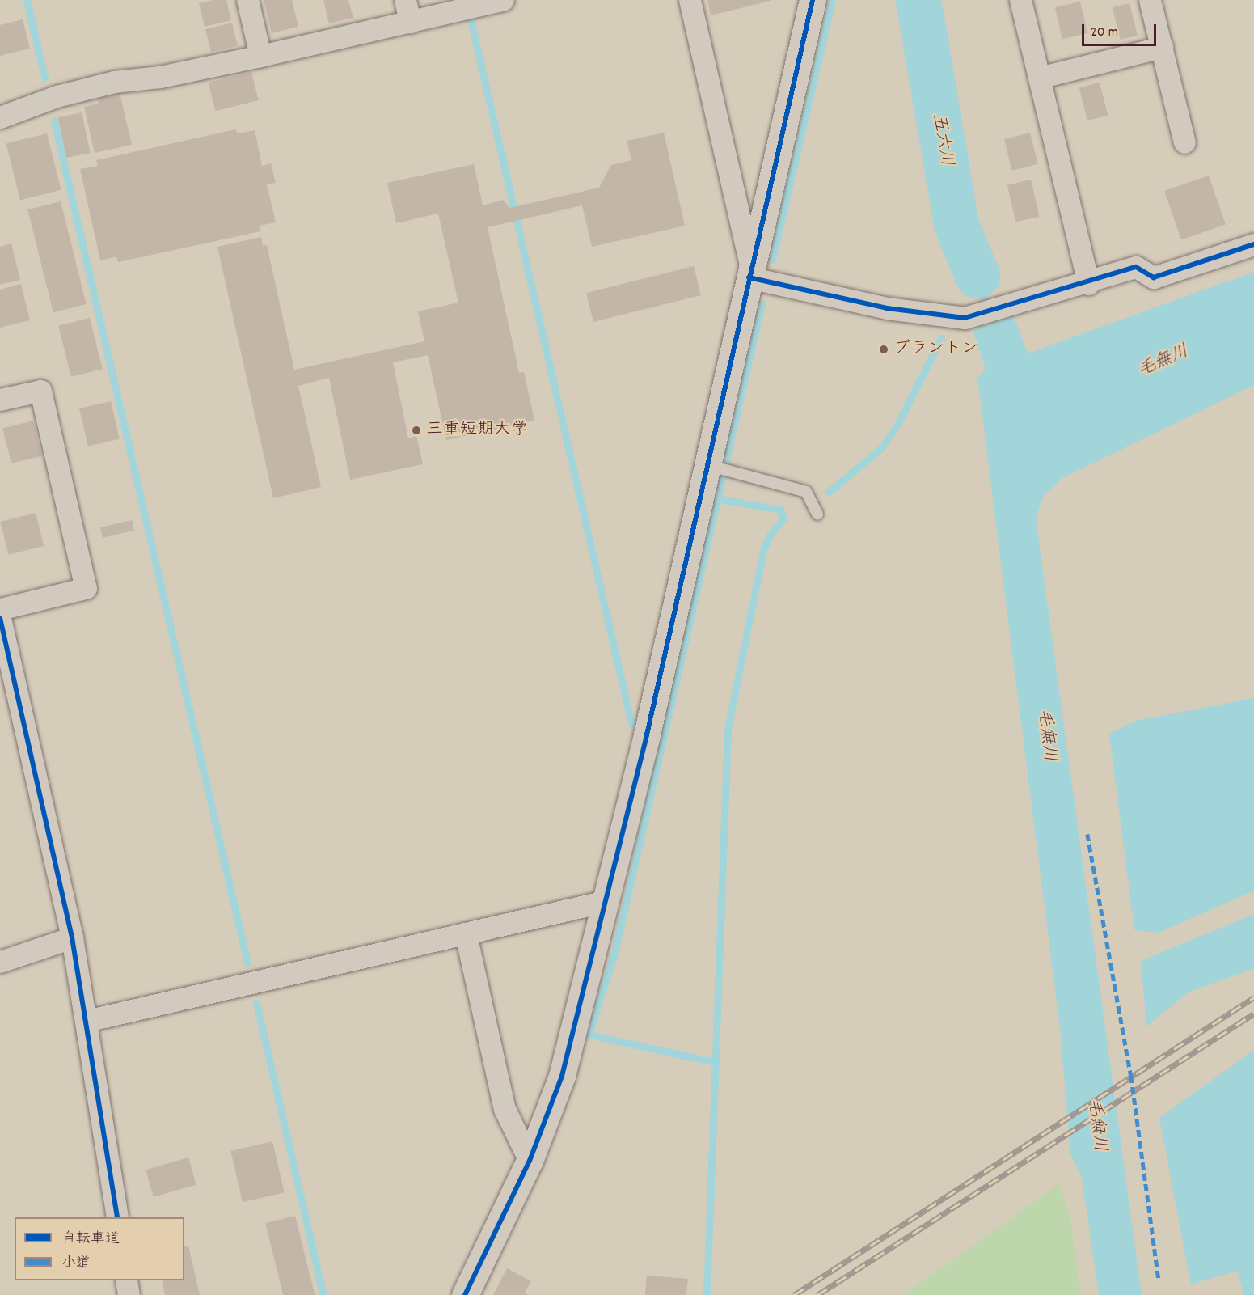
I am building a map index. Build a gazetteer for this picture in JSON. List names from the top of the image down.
{
  "water": ["五六川", "毛無川"],
  "places": ["ブラントン", "三重短期大学"],
  "legend": ["自転車道", "小道"],
  "scale_bar": "20 m"
}
